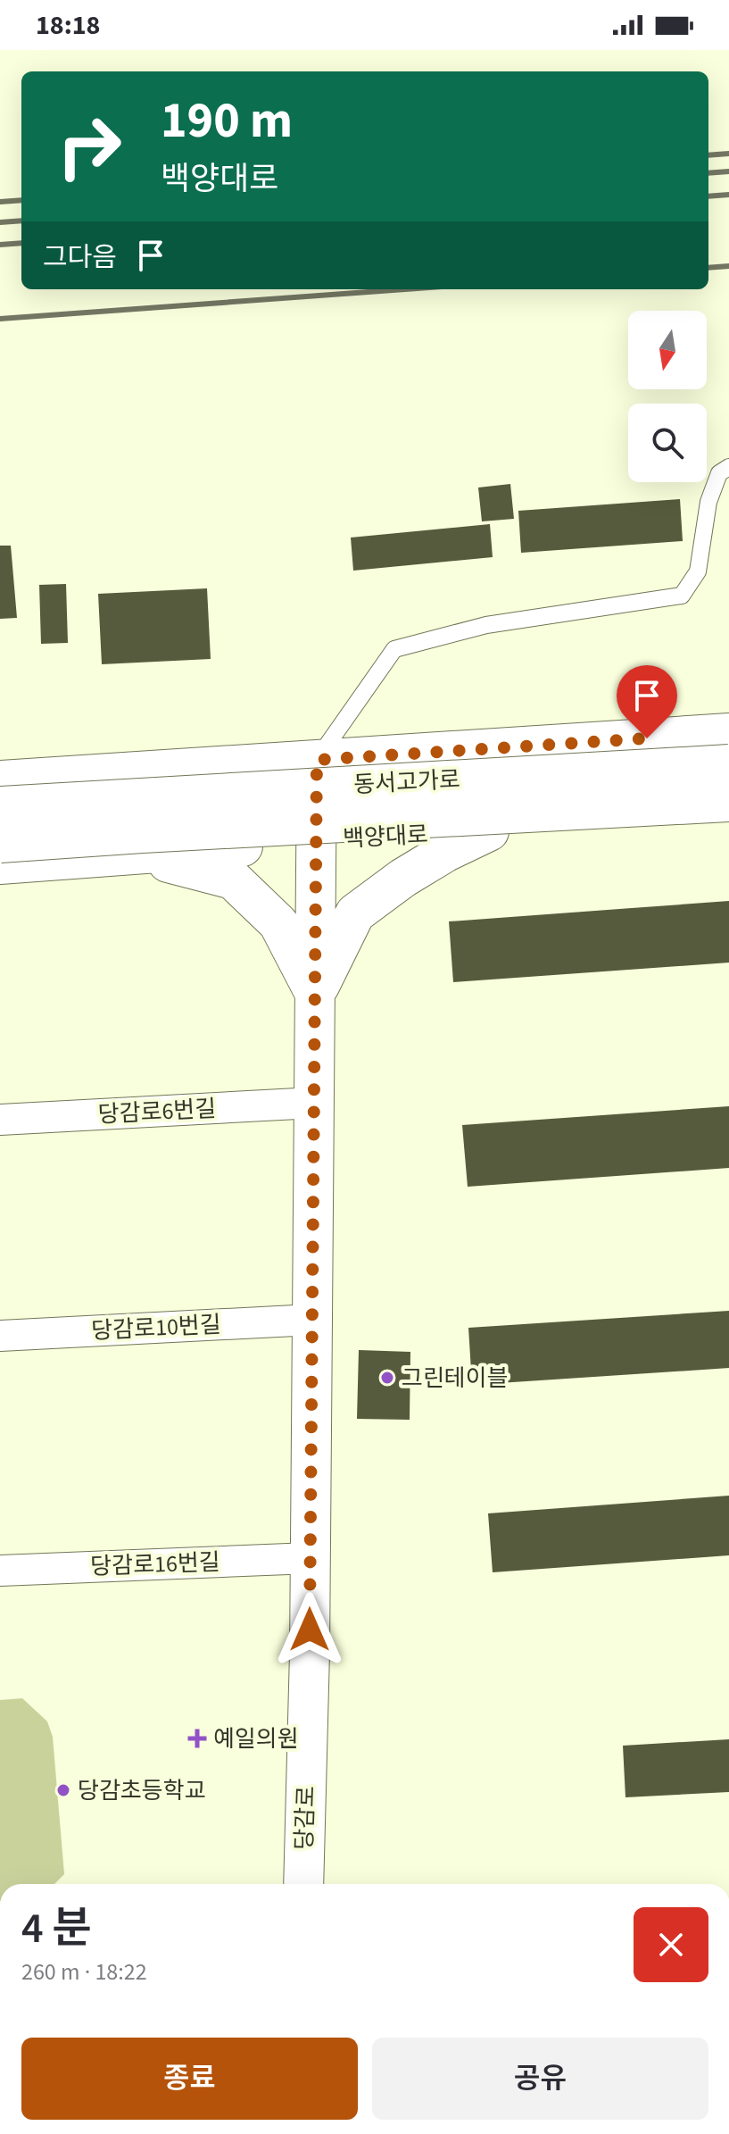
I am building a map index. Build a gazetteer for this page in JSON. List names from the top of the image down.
{
  "streets": {
    "main road": ["동서고가로", "백양대로", "당감로"],
    "street": ["당감로6번길", "당감로10번길", "당감로16번길"]
  },
  "crossings": [
    ["백양대로", "당감로"],
    ["당감로6번길", "당감로"],
    ["당감로10번길", "당감로"],
    ["당감로16번길", "당감로"]
  ],
  "places": {
    "other": ["그린테이블", "당감초등학교"],
    "health": ["예일의원"]
  },
  "north": "bottom",
  "page": {
    "status": "18:18",
    "turn": ["190 m", "백양대로"],
    "then": "그다음",
    "heading": ["4 분", "260 m · 18:22"],
    "buttons": ["종료", "공유"]
  }
}
